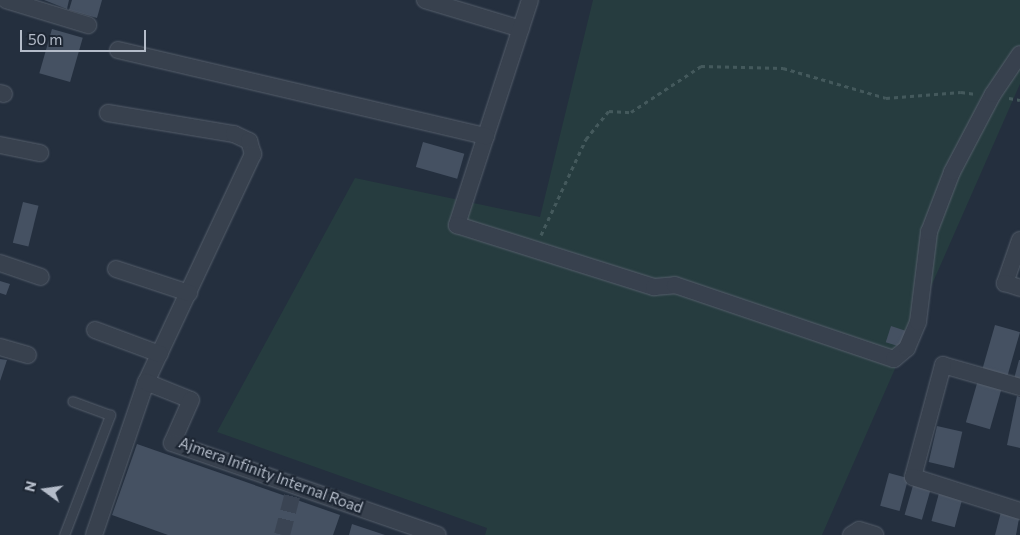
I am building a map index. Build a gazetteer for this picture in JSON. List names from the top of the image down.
{
  "streets": {
    "street": ["Ajmera Infinity Internal Road"]
  },
  "scale_bar": "50 m",
  "north": "left"
}
